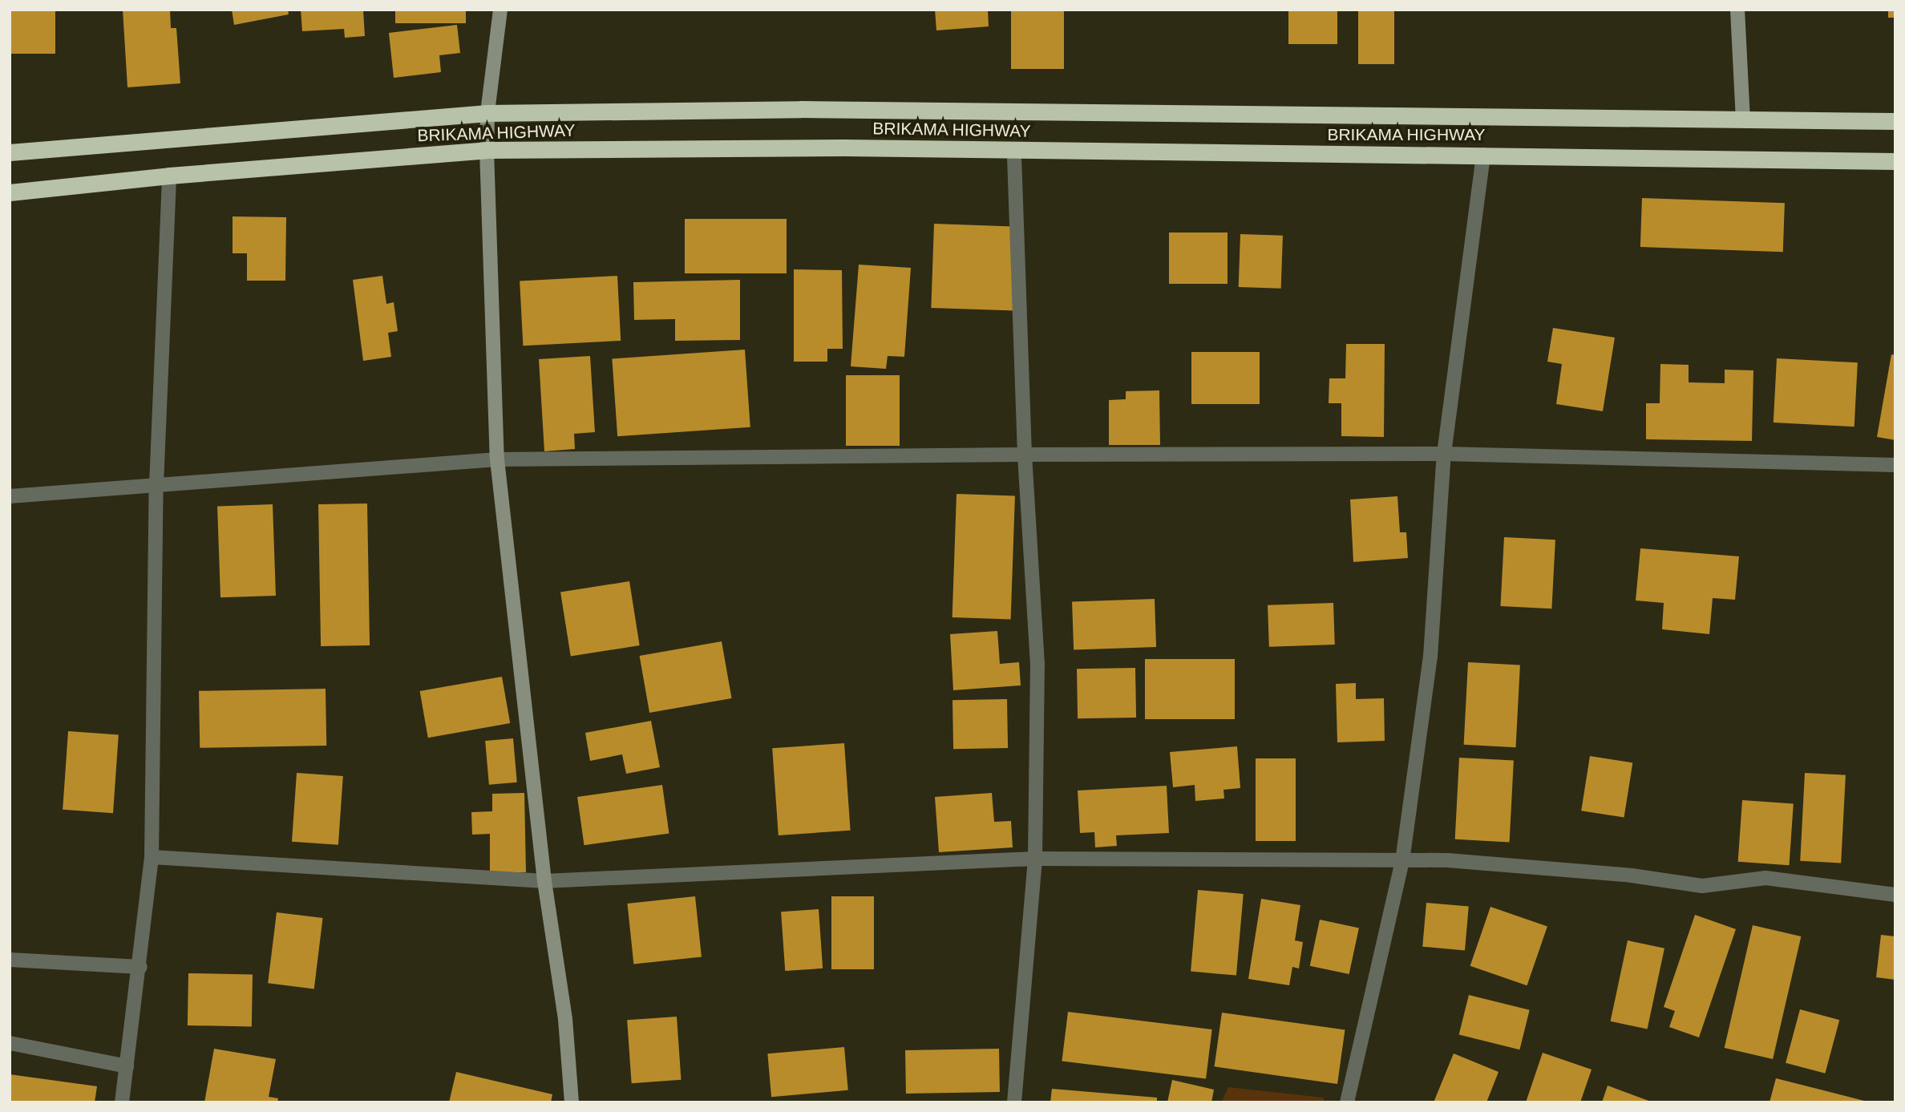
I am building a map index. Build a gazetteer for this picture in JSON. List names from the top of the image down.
{
  "streets": {
    "highway": ["BRIKAMA HIGHWAY"]
  }
}
